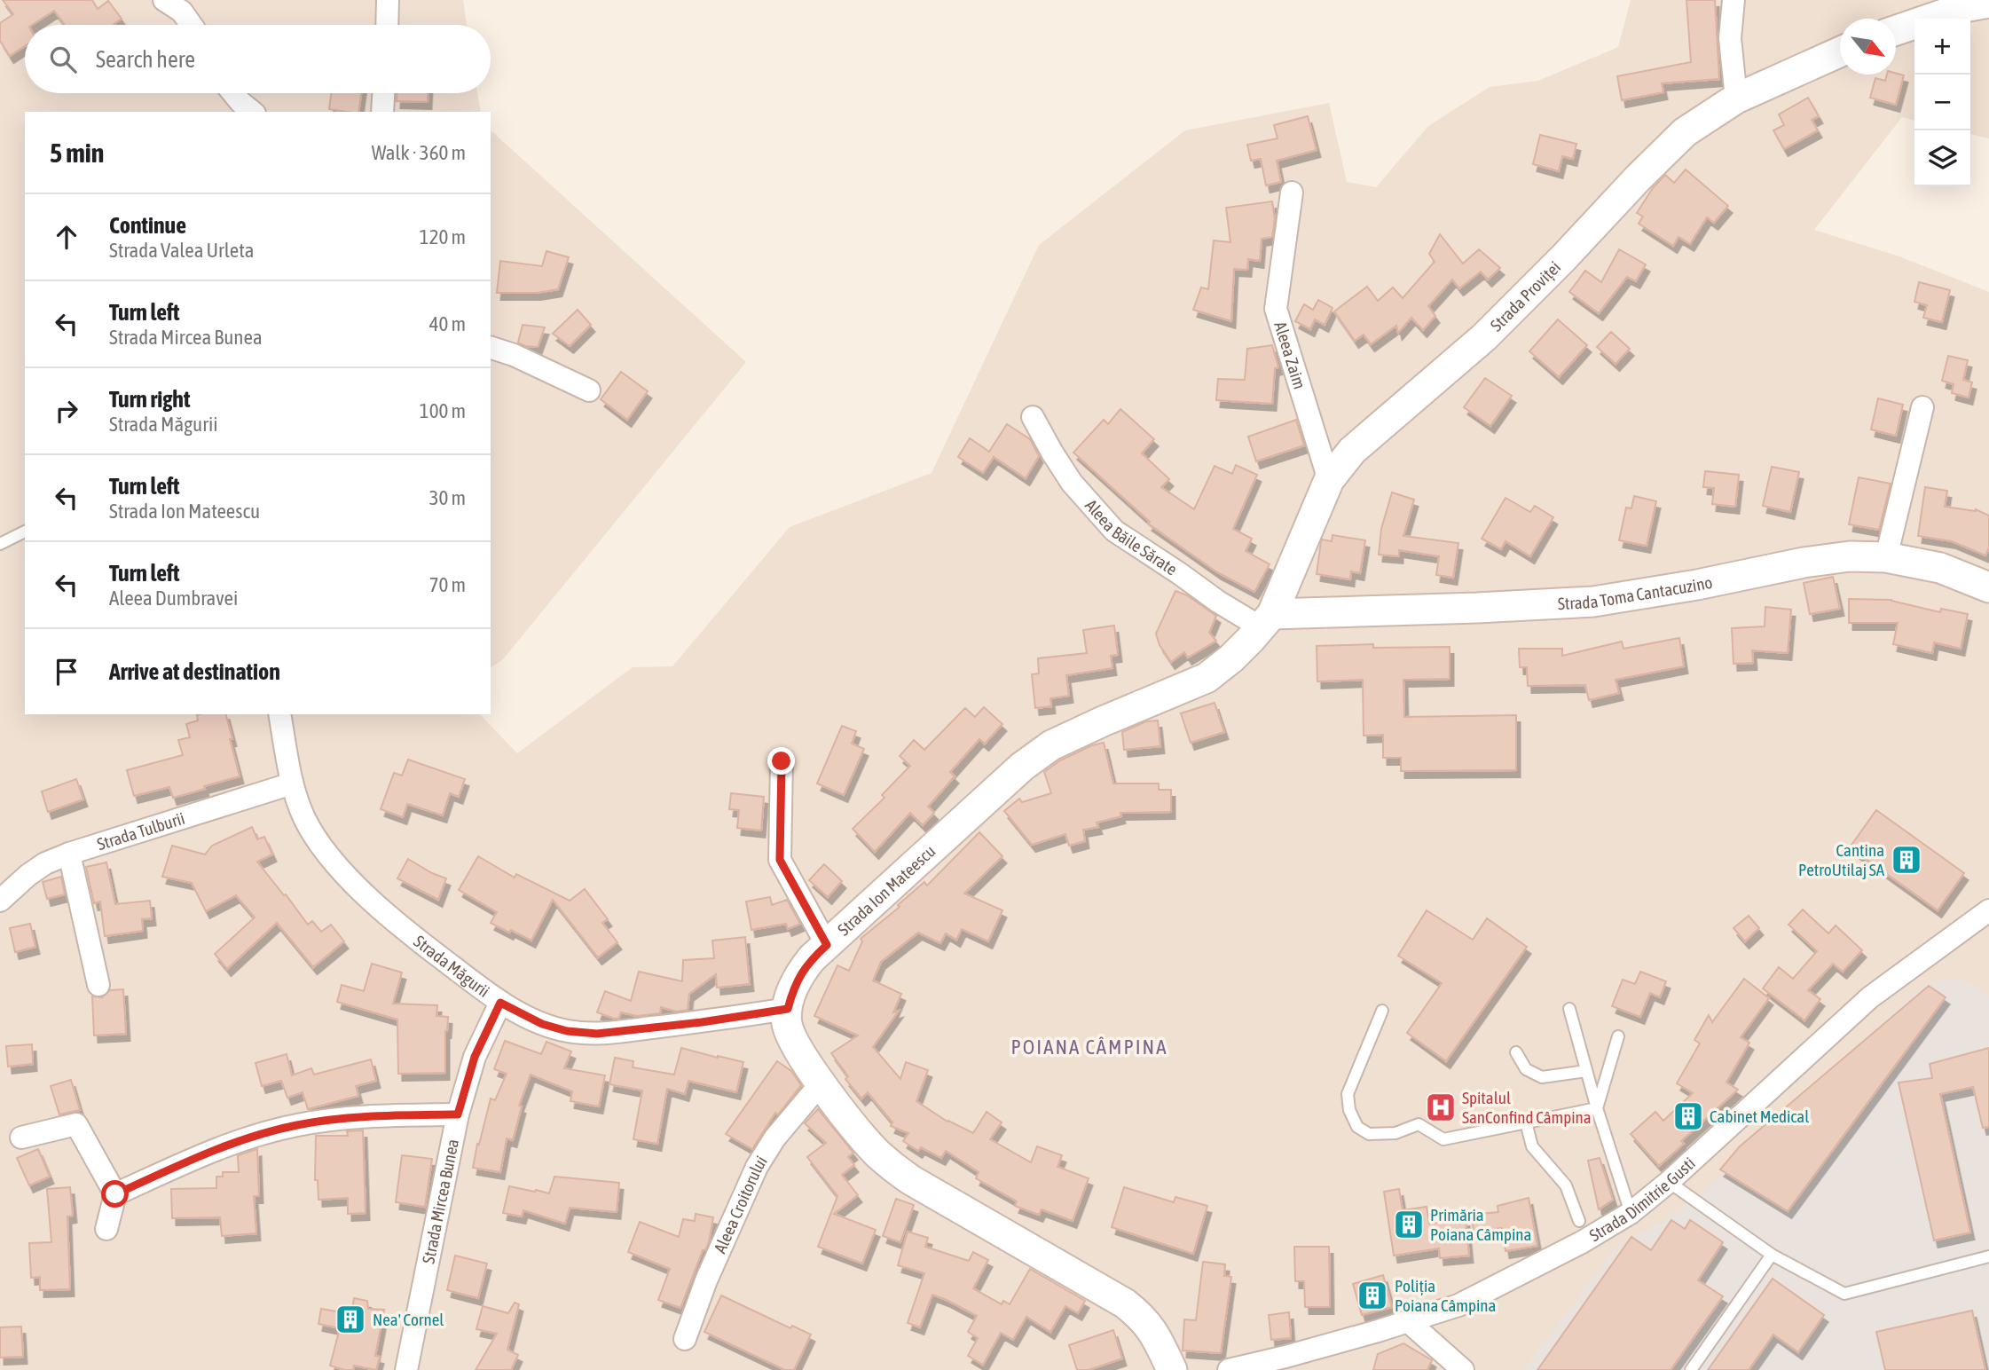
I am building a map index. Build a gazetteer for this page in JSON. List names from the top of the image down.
{
  "streets": {
    "main road": ["Strada Proviței", "Strada Toma Cantacuzino", "Strada Ion Mateescu"],
    "street": [
      "Aleea Zaim",
      "Aleea Băile Sărate",
      "Strada Tulburii",
      "Strada Măgurii",
      "Strada Dimitrie Gusti",
      "Strada Mircea Bunea",
      "Aleea Croitorului"
    ]
  },
  "crossings": [
    ["Strada Proviței", "Aleea Zaim"],
    ["Strada Proviței", "Aleea Băile Sărate"],
    ["Strada Proviței", "Strada Toma Cantacuzino"],
    ["Strada Proviței", "Strada Ion Mateescu"],
    ["Aleea Băile Sărate", "Strada Toma Cantacuzino"],
    ["Aleea Băile Sărate", "Strada Ion Mateescu"],
    ["Strada Toma Cantacuzino", "Strada Ion Mateescu"],
    ["Strada Tulburii", "Strada Măgurii"],
    ["Strada Ion Mateescu", "Strada Măgurii"],
    ["Strada Ion Mateescu", "Aleea Croitorului"],
    ["Strada Măgurii", "Strada Mircea Bunea"]
  ],
  "districts": ["POIANA CÂMPINA"],
  "places": {
    "building": [
      "Cantina PetroUtilaj SA",
      "Cabinet Medical",
      "Primăria Poiana Câmpina",
      "Poliția Poiana Câmpina",
      "Nea' Cornel"
    ],
    "hospital": ["Spitalul SanConfind Câmpina"]
  },
  "north": "bottom right",
  "page": {
    "map_buttons": ["+", "−"],
    "search": "Search here",
    "heading": ["5 min", "Walk · 360 m"],
    "list": [
      ["Continue", "Strada Valea Urleta", "120 m"],
      ["Turn left", "Strada Mircea Bunea", "40 m"],
      ["Turn right", "Strada Măgurii", "100 m"],
      ["Turn left", "Strada Ion Mateescu", "30 m"],
      ["Turn left", "Aleea Dumbravei", "70 m"],
      "Arrive at destination"
    ]
  }
}
